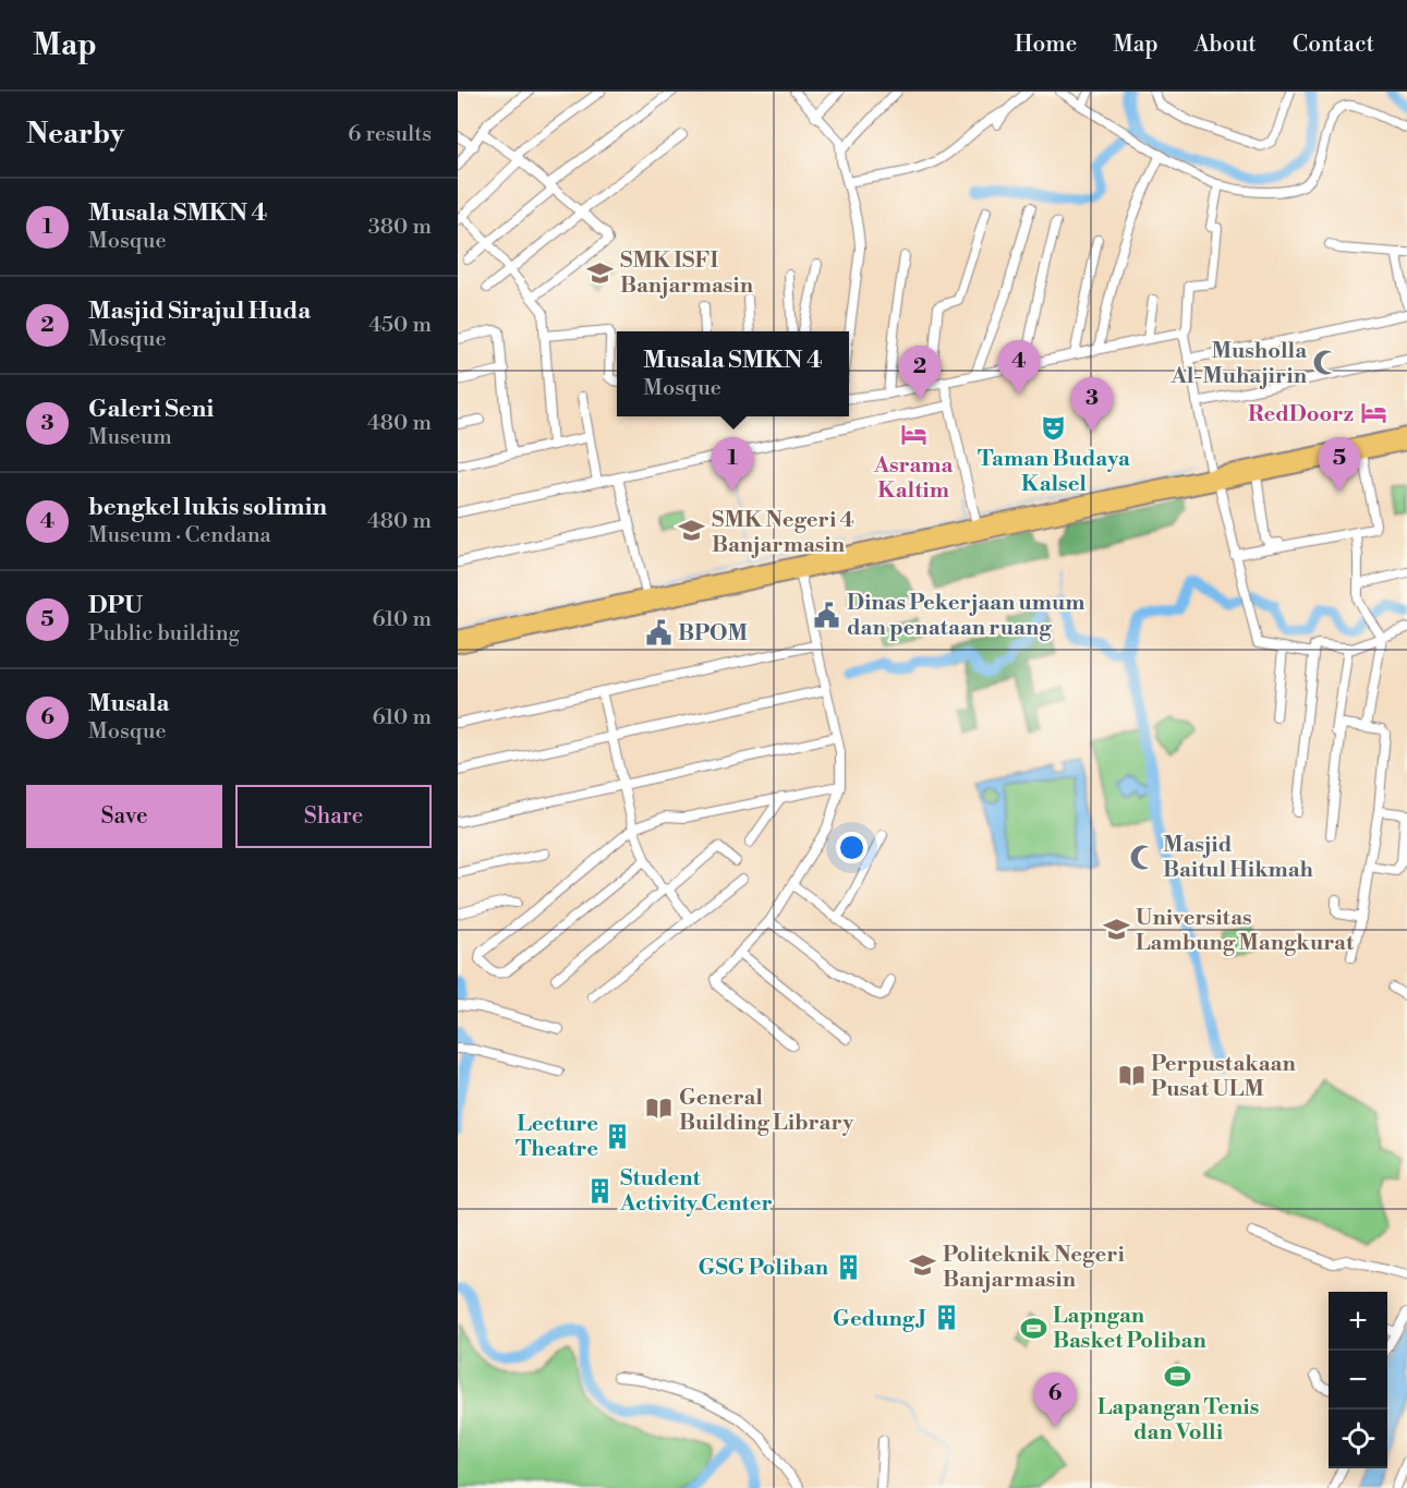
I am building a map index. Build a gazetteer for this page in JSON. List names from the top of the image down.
{
  "places": {
    "school or university": [
      "SMK ISFI Banjarmasin",
      "SMK Negeri 4 Banjarmasin",
      "Universitas Lambung Mangkurat",
      "Politeknik Negeri Banjarmasin"
    ],
    "mosque": ["Musholla Al-Muhajirin", "Masjid Baitul Hikmah"],
    "hotel": ["RedDoorz", "Asrama Kaltim"],
    "theatre": ["Taman Budaya Kalsel"],
    "public building": ["Dinas Pekerjaan umum dan penataan ruang", "BPOM"],
    "library": ["Perpustakaan Pusat ULM", "General Building Library"],
    "building": [
      "Lecture Theatre",
      "Student Activity Center",
      "GSG Poliban",
      "Gedung J"
    ],
    "sports": ["Lapngan Basket Poliban", "Lapangan Tenis dan Volli"]
  },
  "page": {
    "header": "Map",
    "nav": [
      "Home",
      "Map",
      "About",
      "Contact"
    ],
    "heading": ["Nearby", "6 results"],
    "list": [
      {
        "mark": "1",
        "name": "Musala SMKN 4",
        "note": "Mosque",
        "value": "380 m"
      },
      {
        "mark": "2",
        "name": "Masjid Sirajul Huda",
        "note": "Mosque",
        "value": "450 m"
      },
      {
        "mark": "3",
        "name": "Galeri Seni",
        "note": "Museum",
        "value": "480 m"
      },
      {
        "mark": "4",
        "name": "bengkel lukis solimin",
        "note": "Museum · Cendana",
        "value": "480 m"
      },
      {
        "mark": "5",
        "name": "DPU",
        "note": "Public building",
        "value": "610 m"
      },
      {
        "mark": "6",
        "name": "Musala",
        "note": "Mosque",
        "value": "610 m"
      }
    ],
    "popup": ["Musala SMKN 4", "Mosque"],
    "pins": [
      "4",
      "2",
      "3",
      "1",
      "5",
      "6"
    ],
    "buttons": ["Save", "Share"],
    "map_buttons": ["+", "−"]
  }
}
